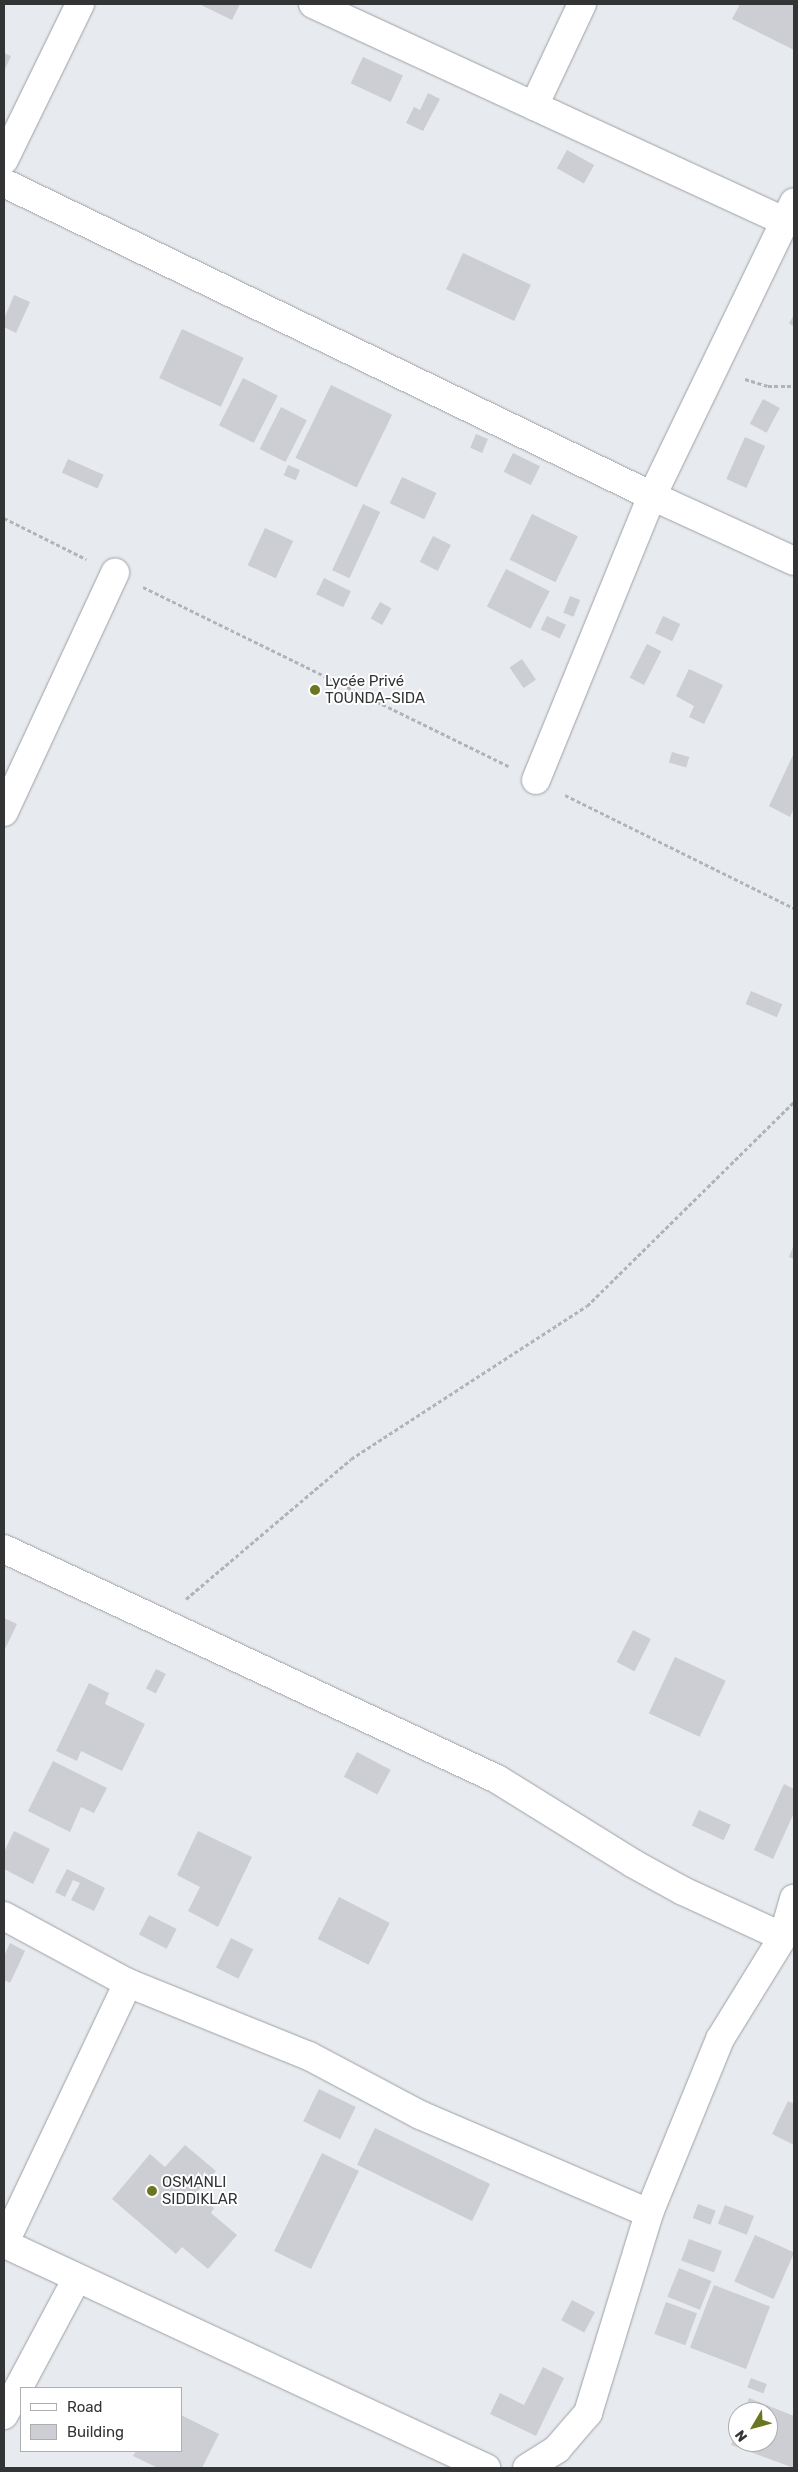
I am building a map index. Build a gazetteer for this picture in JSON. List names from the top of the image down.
{
  "places": ["Lycée Privé TOUNDA-SIDA", "OSMANLI SIDDIKLAR"],
  "legend": ["Road", "Building"],
  "north": "bottom left"
}
